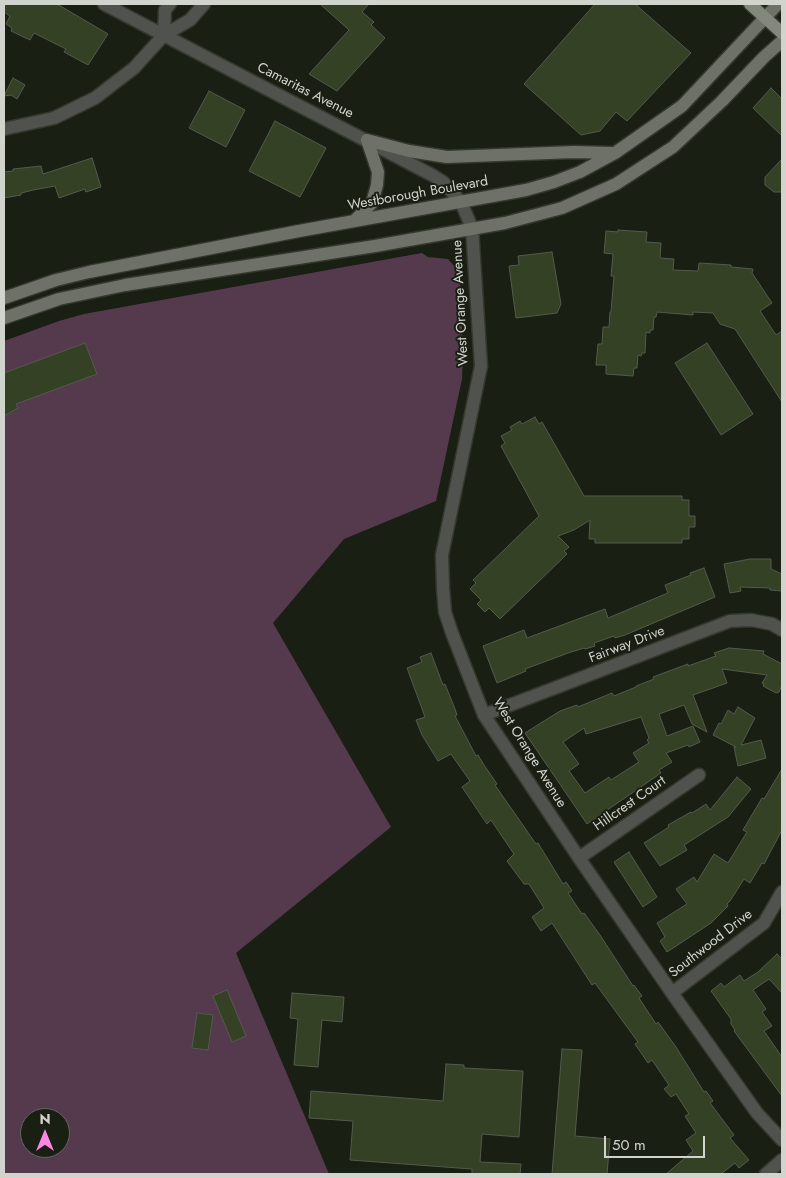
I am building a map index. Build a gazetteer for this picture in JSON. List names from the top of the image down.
{
  "streets": {
    "main road": ["Westborough Boulevard"],
    "street": [
      "Camaritas Avenue",
      "West Orange Avenue",
      "Fairway Drive",
      "Hillcrest Court",
      "Southwood Drive"
    ]
  },
  "crossings": [
    ["Camaritas Avenue", "Westborough Boulevard"],
    ["Camaritas Avenue", "West Orange Avenue"],
    ["West Orange Avenue", "Fairway Drive"],
    ["West Orange Avenue", "Hillcrest Court"],
    ["West Orange Avenue", "Southwood Drive"]
  ],
  "scale_bar": "50 m",
  "north": "top"
}
